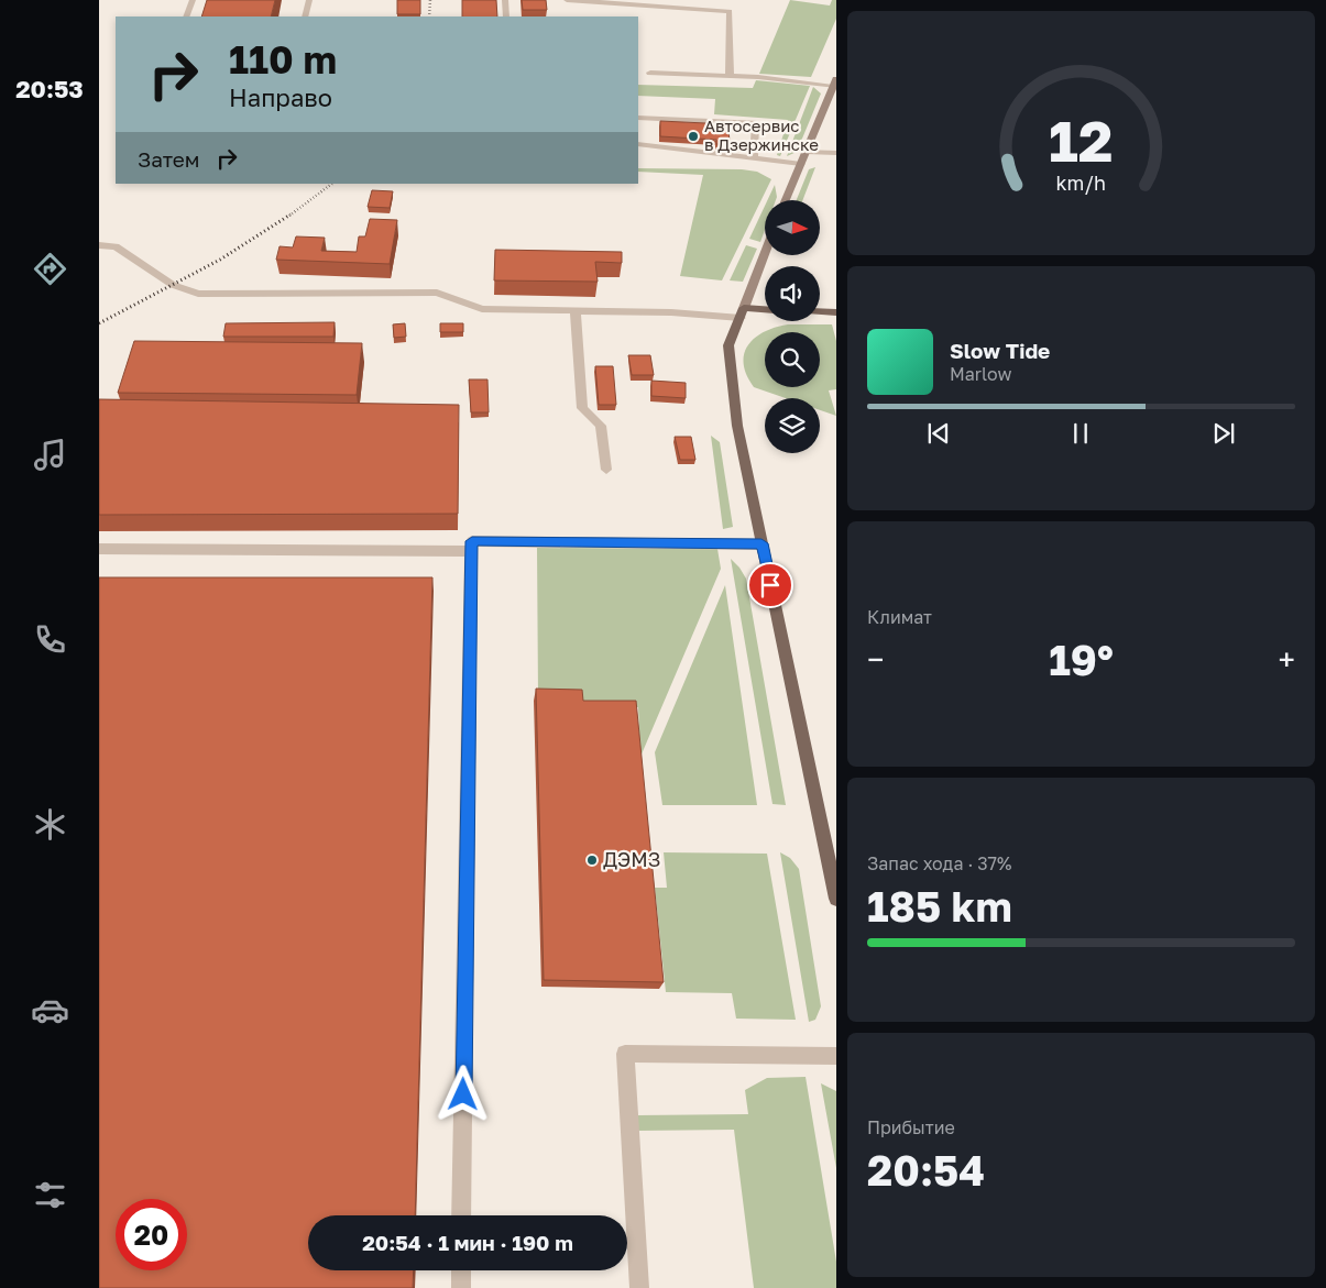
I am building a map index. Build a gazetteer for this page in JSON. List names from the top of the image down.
{
  "places": ["Автосервис в Дзержинске", "ДЭМЗ"],
  "north": "right",
  "page": {
    "tabs": "20:53",
    "turn": ["110 m", "Направо"],
    "then": "Затем",
    "song": ["Slow Tide", "Marlow"],
    "tile": [
      "Климат",
      ["Запас хода · 37%", "185 km"],
      ["Прибытие", "20:54"]
    ],
    "heat": ["−", "19°", "+"],
    "limit": "20",
    "trip": "20:54 · 1 мин · 190 m",
    "gauge": ["12", "km/h"]
  }
}
